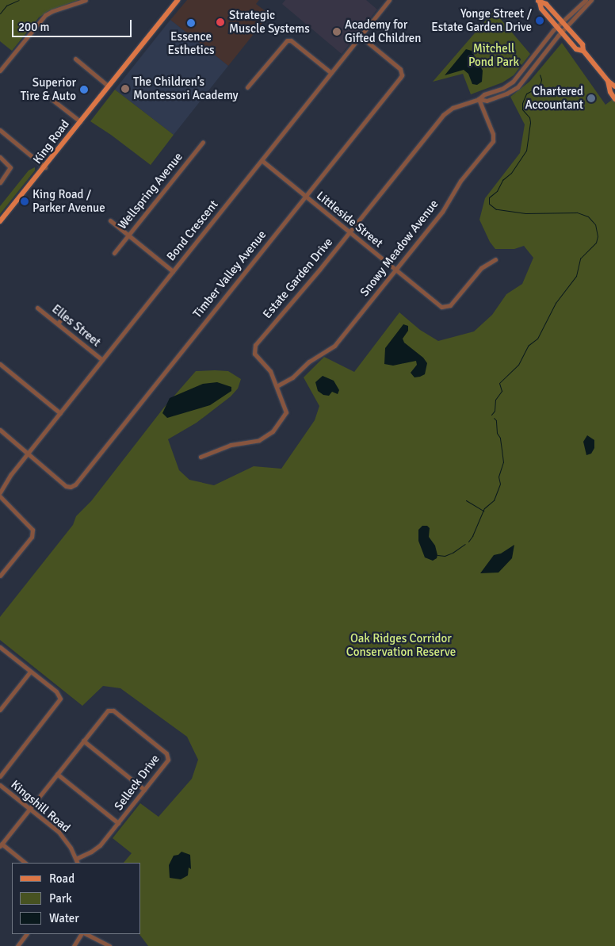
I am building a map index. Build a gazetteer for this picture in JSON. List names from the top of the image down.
{
  "streets": {
    "main road": ["King Road"],
    "street": [
      "Wellspring Avenue",
      "Littleside Street",
      "Bond Crescent",
      "Snowy Meadow Avenue",
      "Timber Valley Avenue",
      "Estate Garden Drive",
      "Elles Street",
      "Selleck Drive",
      "Kingshill Road"
    ]
  },
  "crossings": [
    ["Littleside Street", "Bond Crescent"],
    ["Littleside Street", "Snowy Meadow Avenue"],
    ["Littleside Street", "Timber Valley Avenue"],
    ["Littleside Street", "Estate Garden Drive"],
    ["Bond Crescent", "Timber Valley Avenue"],
    ["Bond Crescent", "Elles Street"],
    ["Snowy Meadow Avenue", "Estate Garden Drive"],
    ["Selleck Drive", "Kingshill Road"]
  ],
  "parks": ["Mitchell Pond Park", "Oak Ridges Corridor Conservation Reserve"],
  "places": [
    "Yonge Street / Estate Garden Drive",
    "Strategic Muscle Systems",
    "Essence Esthetics",
    "Academy for Gifted Children",
    "The Children’s Montessori Academy",
    "Superior Tire & Auto",
    "Chartered Accountant",
    "King Road / Parker Avenue"
  ],
  "legend": ["Road", "Park", "Water"],
  "scale_bar": "200 m"
}
